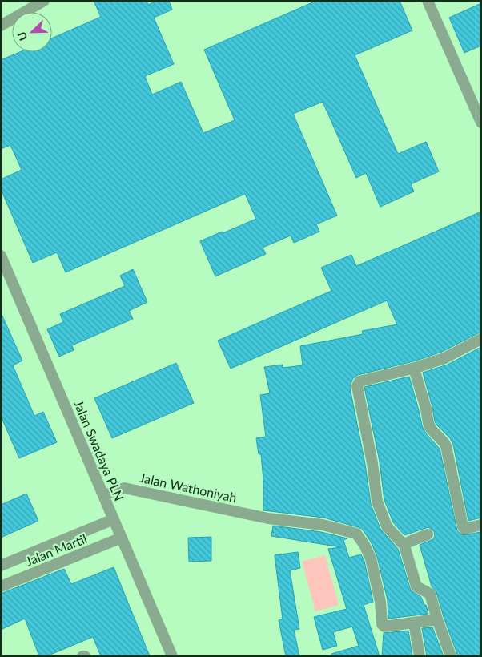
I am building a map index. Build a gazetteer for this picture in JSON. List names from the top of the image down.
{
  "streets": {
    "street": ["Jalan Swadaya PLN", "Jalan Wathoniyah", "Jalan Martil"]
  },
  "crossings": [
    ["Jalan Swadaya PLN", "Jalan Wathoniyah"],
    ["Jalan Swadaya PLN", "Jalan Martil"]
  ],
  "north": "bottom left"
}
